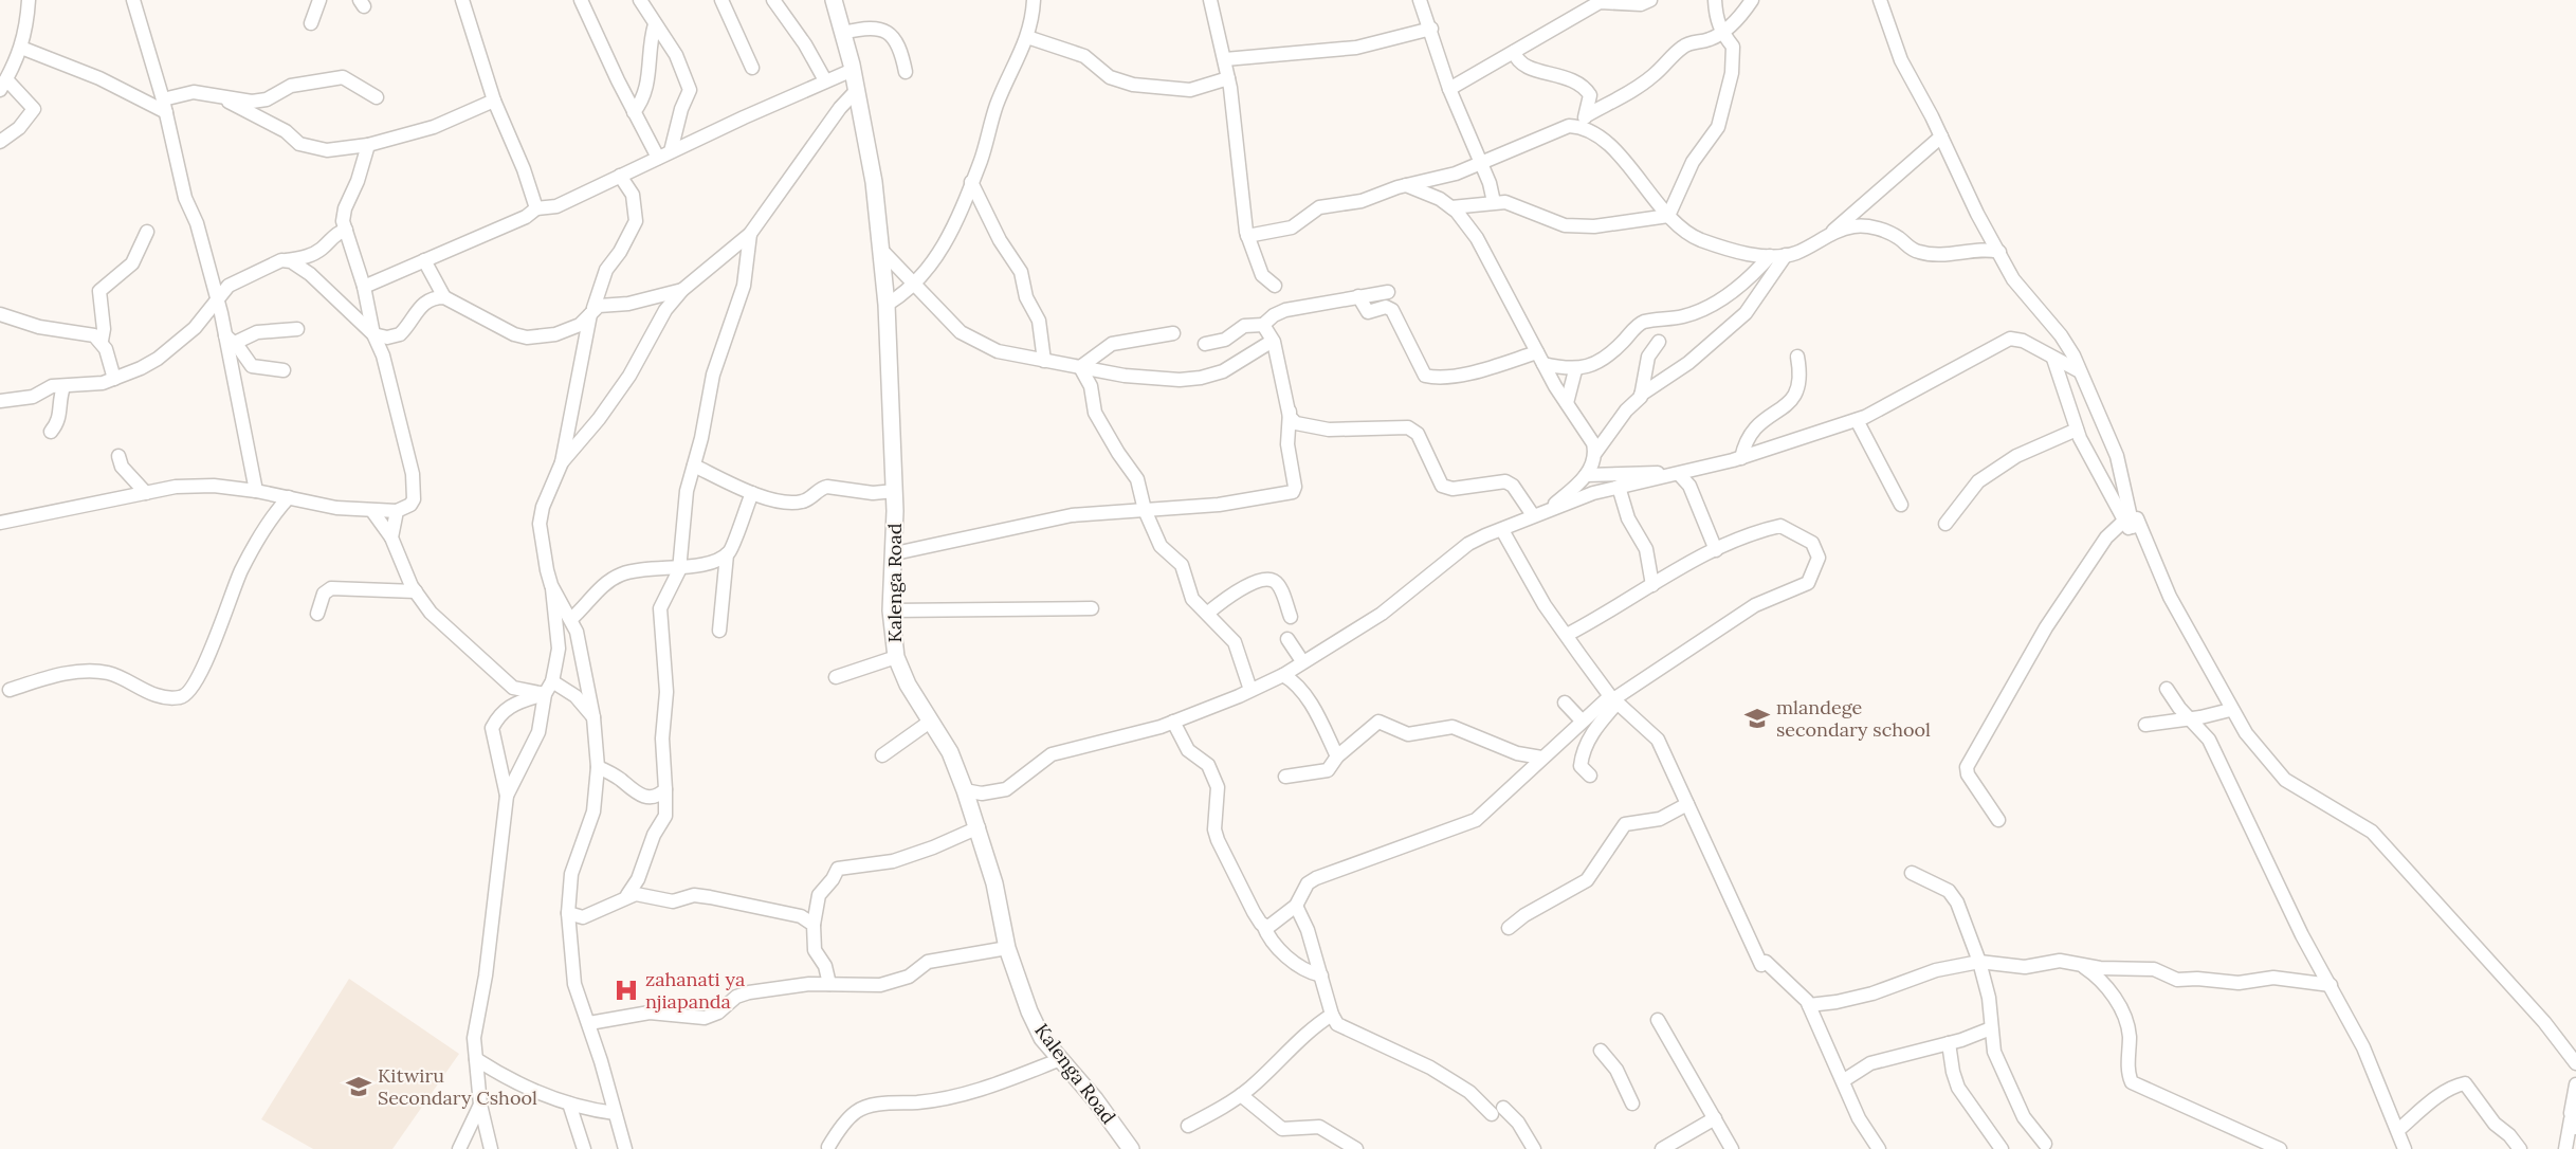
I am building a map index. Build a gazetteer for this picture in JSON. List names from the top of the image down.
{
  "streets": {
    "main road": ["Kalenga Road"]
  },
  "places": {
    "school or university": ["mlandege secondary school", "Kitwiru Secondary Cshool"],
    "hospital": ["zahanati ya njiapanda"]
  }
}
